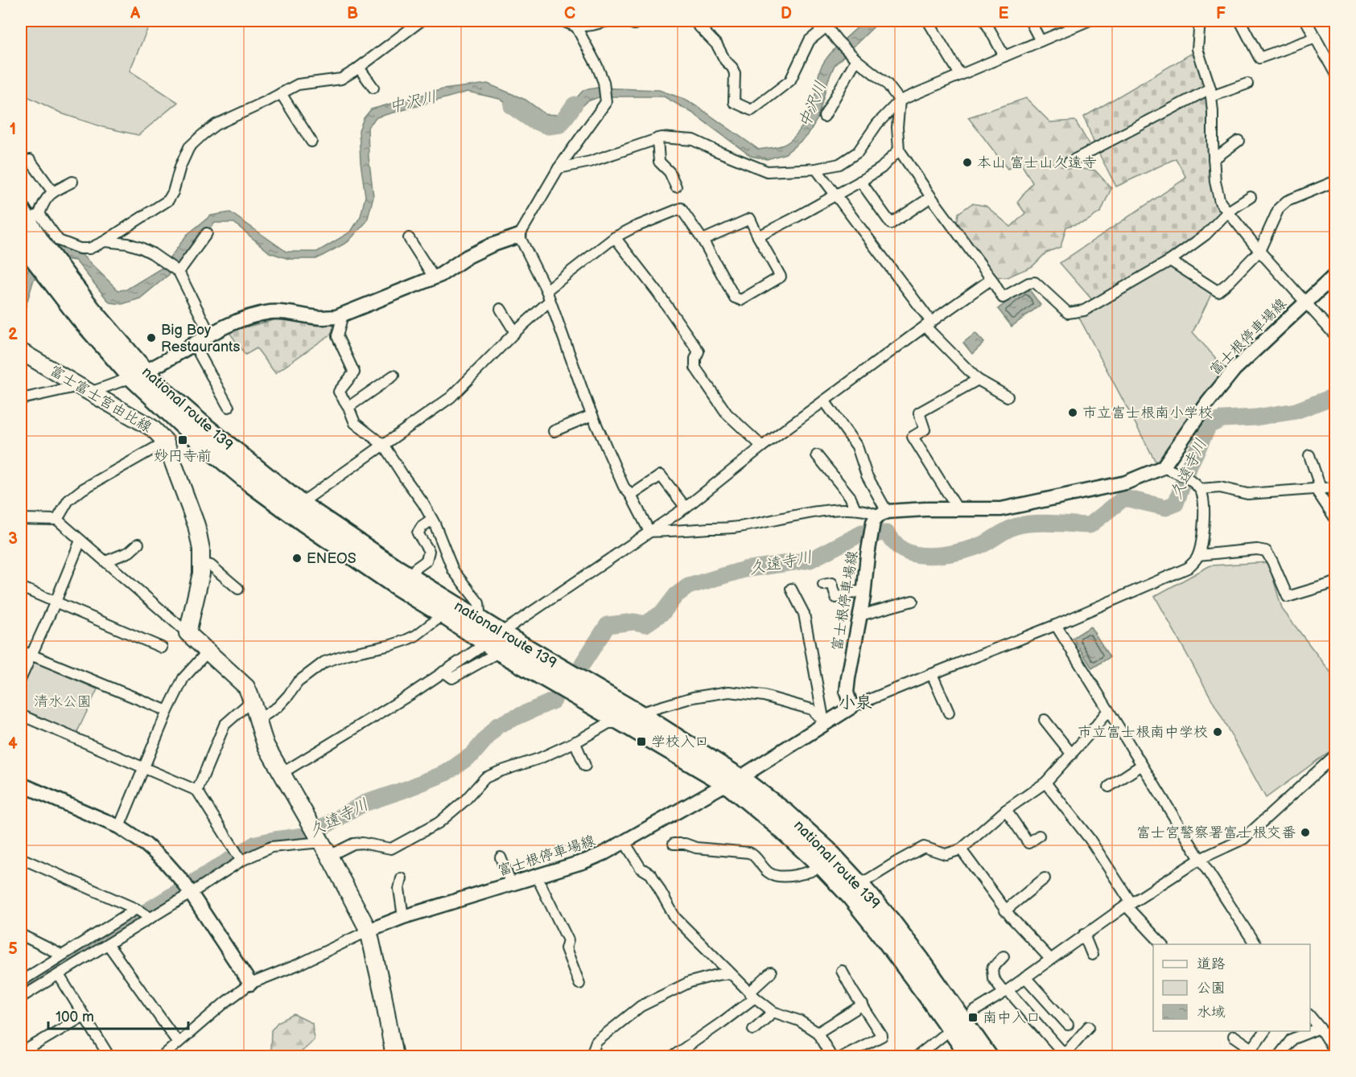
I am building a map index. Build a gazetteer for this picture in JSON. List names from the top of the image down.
{
  "streets": {
    "highway": ["national route 139"],
    "main road": ["富士根停車場線", "富士富士宮由比線"]
  },
  "crossings": [
    ["富士根停車場線", "national route 139"]
  ],
  "districts": ["小泉"],
  "water": ["中沢川", "久遠寺川"],
  "parks": ["清水公園"],
  "places": {
    "other": [
      "本山 富士山久遠寺",
      "Big Boy Restaurants",
      "市立富士根南小学校",
      "ENEOS",
      "市立富士根南中学校",
      "富士宮警察署富士根交番"
    ],
    "transit": ["妙円寺前", "学校入口", "南中入口"]
  },
  "legend": ["道路", "公園", "水域"],
  "scale_bar": "100 m",
  "grid": {
    "columns": [
      "A",
      "B",
      "C",
      "D",
      "E",
      "F"
    ],
    "rows": [
      "1",
      "2",
      "3",
      "4",
      "5"
    ]
  }
}
